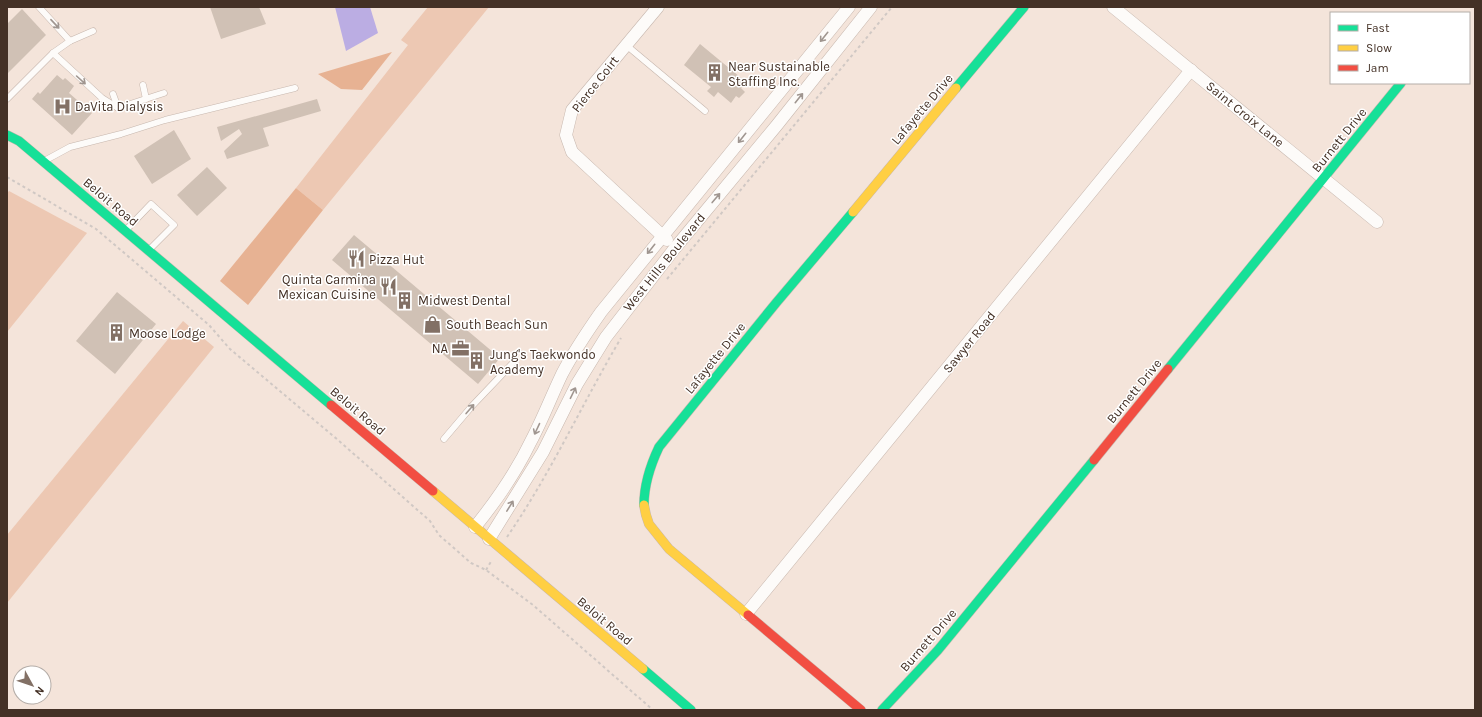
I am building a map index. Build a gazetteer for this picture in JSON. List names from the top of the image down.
{
  "streets": {
    "street": [
      "Pierce Coirt",
      "Lafayette Drive",
      "Saint Croix Lane",
      "Burnett Drive",
      "Beloit Road",
      "West Hills Boulevard",
      "Sawyer Road"
    ]
  },
  "crossings": [
    ["Pierce Coirt", "West Hills Boulevard"],
    ["Lafayette Drive", "Sawyer Road"],
    ["Saint Croix Lane", "Burnett Drive"],
    ["Saint Croix Lane", "Sawyer Road"],
    ["Beloit Road", "West Hills Boulevard"]
  ],
  "places": {
    "building": [
      "Near Sustainable Staffing Inc.",
      "Midwest Dental",
      "Moose Lodge",
      "Jung's Taekwondo Academy"
    ],
    "hospital": ["DaVita Dialysis"],
    "restaurant": ["Pizza Hut", "Quinta Carmina Mexican Cuisine"],
    "shop": ["South Beach Sun"],
    "office": ["NA"]
  },
  "legend": ["Fast", "Slow", "Jam"],
  "north": "bottom right"
}
